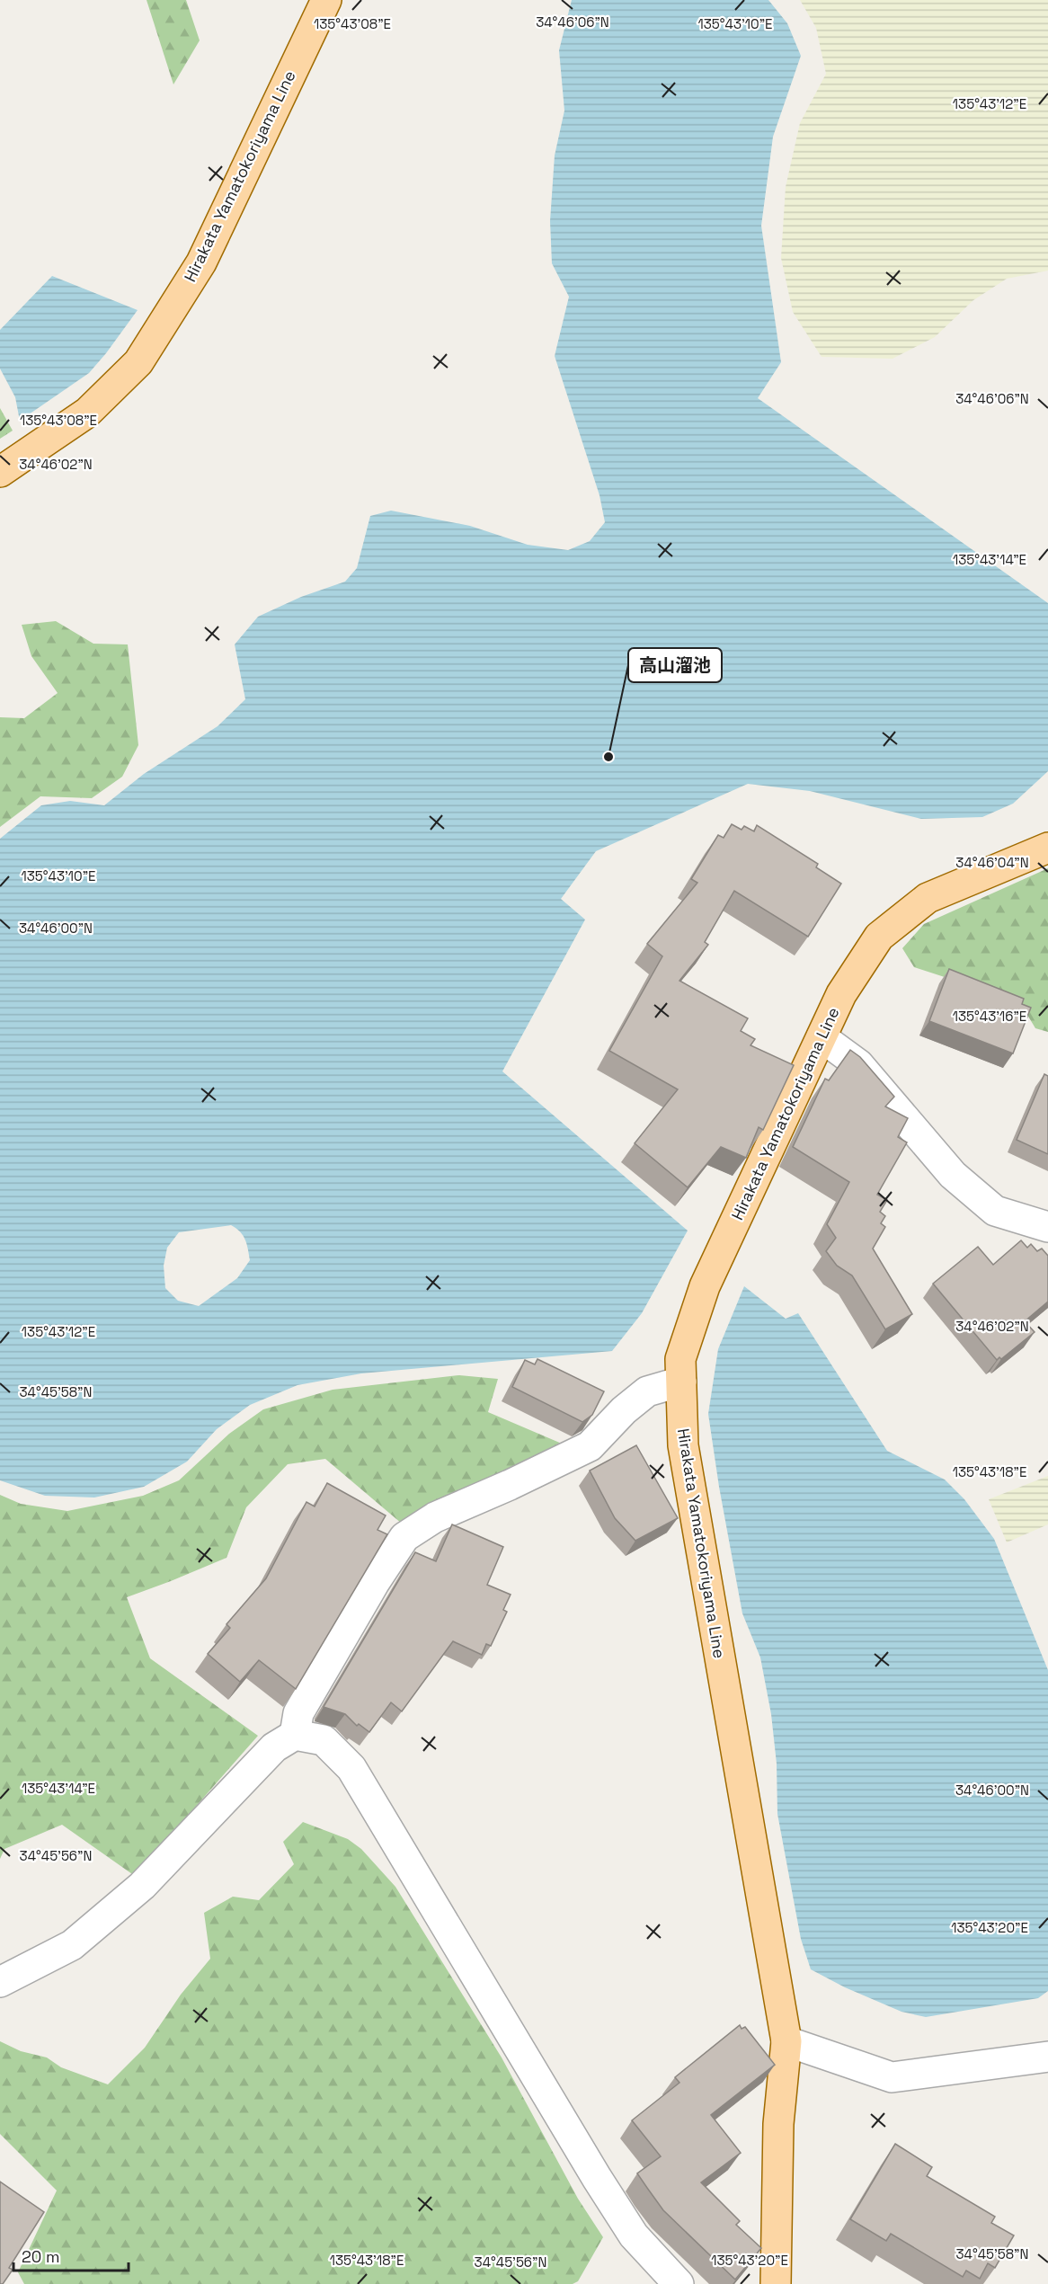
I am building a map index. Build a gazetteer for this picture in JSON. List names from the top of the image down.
{
  "streets": {
    "main road": ["Hirakata Yamatokoriyama Line"]
  },
  "places": ["高山溜池"],
  "scale_bar": "20 m",
  "coordinates": [
    "34°46'06\"N",
    "135°43'08\"E",
    "135°43'10\"E",
    "135°43'12\"E",
    "34°46'02\"N",
    "135°43'14\"E",
    "34°46'04\"N",
    "34°46'00\"N",
    "135°43'16\"E",
    "34°45'58\"N",
    "135°43'18\"E",
    "34°45'56\"N",
    "135°43'20\"E"
  ]
}
